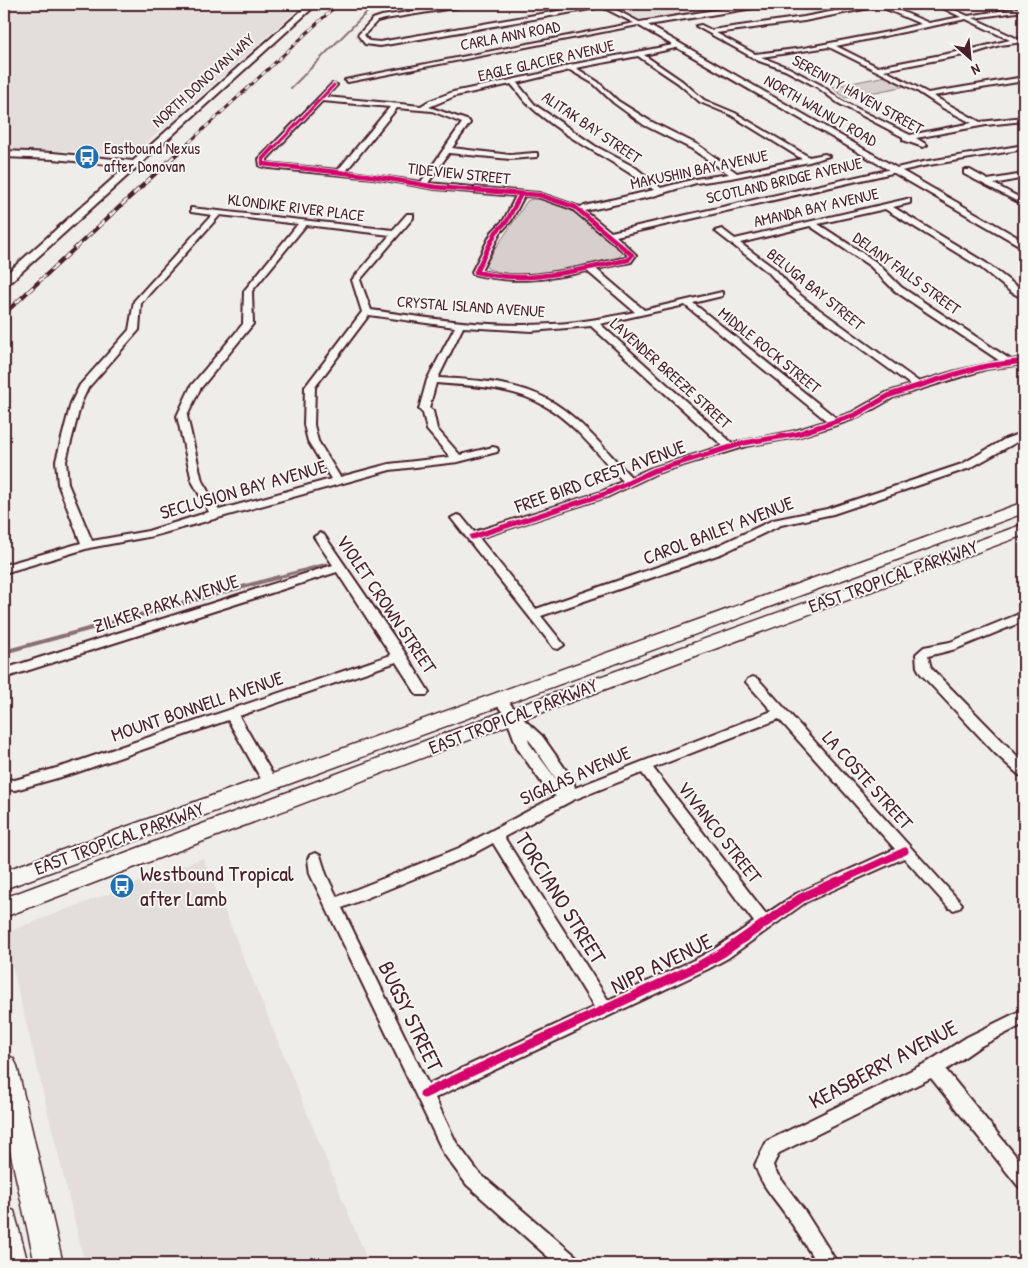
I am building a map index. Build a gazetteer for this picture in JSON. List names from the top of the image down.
{
  "streets": {
    "main road": ["EAST TROPICAL PARKWAY"],
    "street": [
      "CARLA ANN ROAD",
      "EAGLE GLACIER AVENUE",
      "NORTH DONOVAN WAY",
      "SERENITY HAVEN STREET",
      "NORTH WALNUT ROAD",
      "ALITAK BAY STREET",
      "MAKUSHIN BAY AVENUE",
      "TIDEVIEW STREET",
      "SCOTLAND BRIDGE AVENUE",
      "KLONDIKE RIVER PLACE",
      "AMANDA BAY AVENUE",
      "DELANY FALLS STREET",
      "BELUGA BAY STREET",
      "CRYSTAL ISLAND AVENUE",
      "MIDDLE ROCK STREET",
      "LAVENDER BREEZE STREET",
      "FREE BIRD CREST AVENUE",
      "SECLUSION BAY AVENUE",
      "CAROL BAILEY AVENUE",
      "ZILKER PARK AVENUE",
      "VIOLET CROWN STREET",
      "MOUNT BONNELL AVENUE",
      "SIGALAS AVENUE",
      "LA COSTE STREET",
      "VIVANCO STREET",
      "TORCIANO STREET",
      "NIPP AVENUE",
      "BUGSY STREET",
      "KEASBERRY AVENUE"
    ]
  },
  "crossings": [
    ["CARLA ANN ROAD", "NORTH WALNUT ROAD"],
    ["CARLA ANN ROAD", "TIDEVIEW STREET"],
    ["EAGLE GLACIER AVENUE", "NORTH WALNUT ROAD"],
    ["EAGLE GLACIER AVENUE", "ALITAK BAY STREET"],
    ["NORTH WALNUT ROAD", "SCOTLAND BRIDGE AVENUE"],
    ["ALITAK BAY STREET", "MAKUSHIN BAY AVENUE"],
    ["MAKUSHIN BAY AVENUE", "TIDEVIEW STREET"],
    ["TIDEVIEW STREET", "SCOTLAND BRIDGE AVENUE"],
    ["AMANDA BAY AVENUE", "DELANY FALLS STREET"],
    ["AMANDA BAY AVENUE", "BELUGA BAY STREET"],
    ["DELANY FALLS STREET", "FREE BIRD CREST AVENUE"],
    ["BELUGA BAY STREET", "FREE BIRD CREST AVENUE"],
    ["CRYSTAL ISLAND AVENUE", "MIDDLE ROCK STREET"],
    ["CRYSTAL ISLAND AVENUE", "LAVENDER BREEZE STREET"],
    ["MIDDLE ROCK STREET", "FREE BIRD CREST AVENUE"],
    ["LAVENDER BREEZE STREET", "FREE BIRD CREST AVENUE"],
    ["ZILKER PARK AVENUE", "VIOLET CROWN STREET"],
    ["VIOLET CROWN STREET", "MOUNT BONNELL AVENUE"],
    ["SIGALAS AVENUE", "LA COSTE STREET"],
    ["SIGALAS AVENUE", "VIVANCO STREET"],
    ["SIGALAS AVENUE", "TORCIANO STREET"],
    ["SIGALAS AVENUE", "BUGSY STREET"],
    ["LA COSTE STREET", "NIPP AVENUE"],
    ["VIVANCO STREET", "NIPP AVENUE"],
    ["TORCIANO STREET", "NIPP AVENUE"],
    ["NIPP AVENUE", "BUGSY STREET"]
  ],
  "places": {
    "bus stop": ["Eastbound Nexus after Donovan", "Westbound Tropical after Lamb"]
  },
  "north": "bottom right"
}
